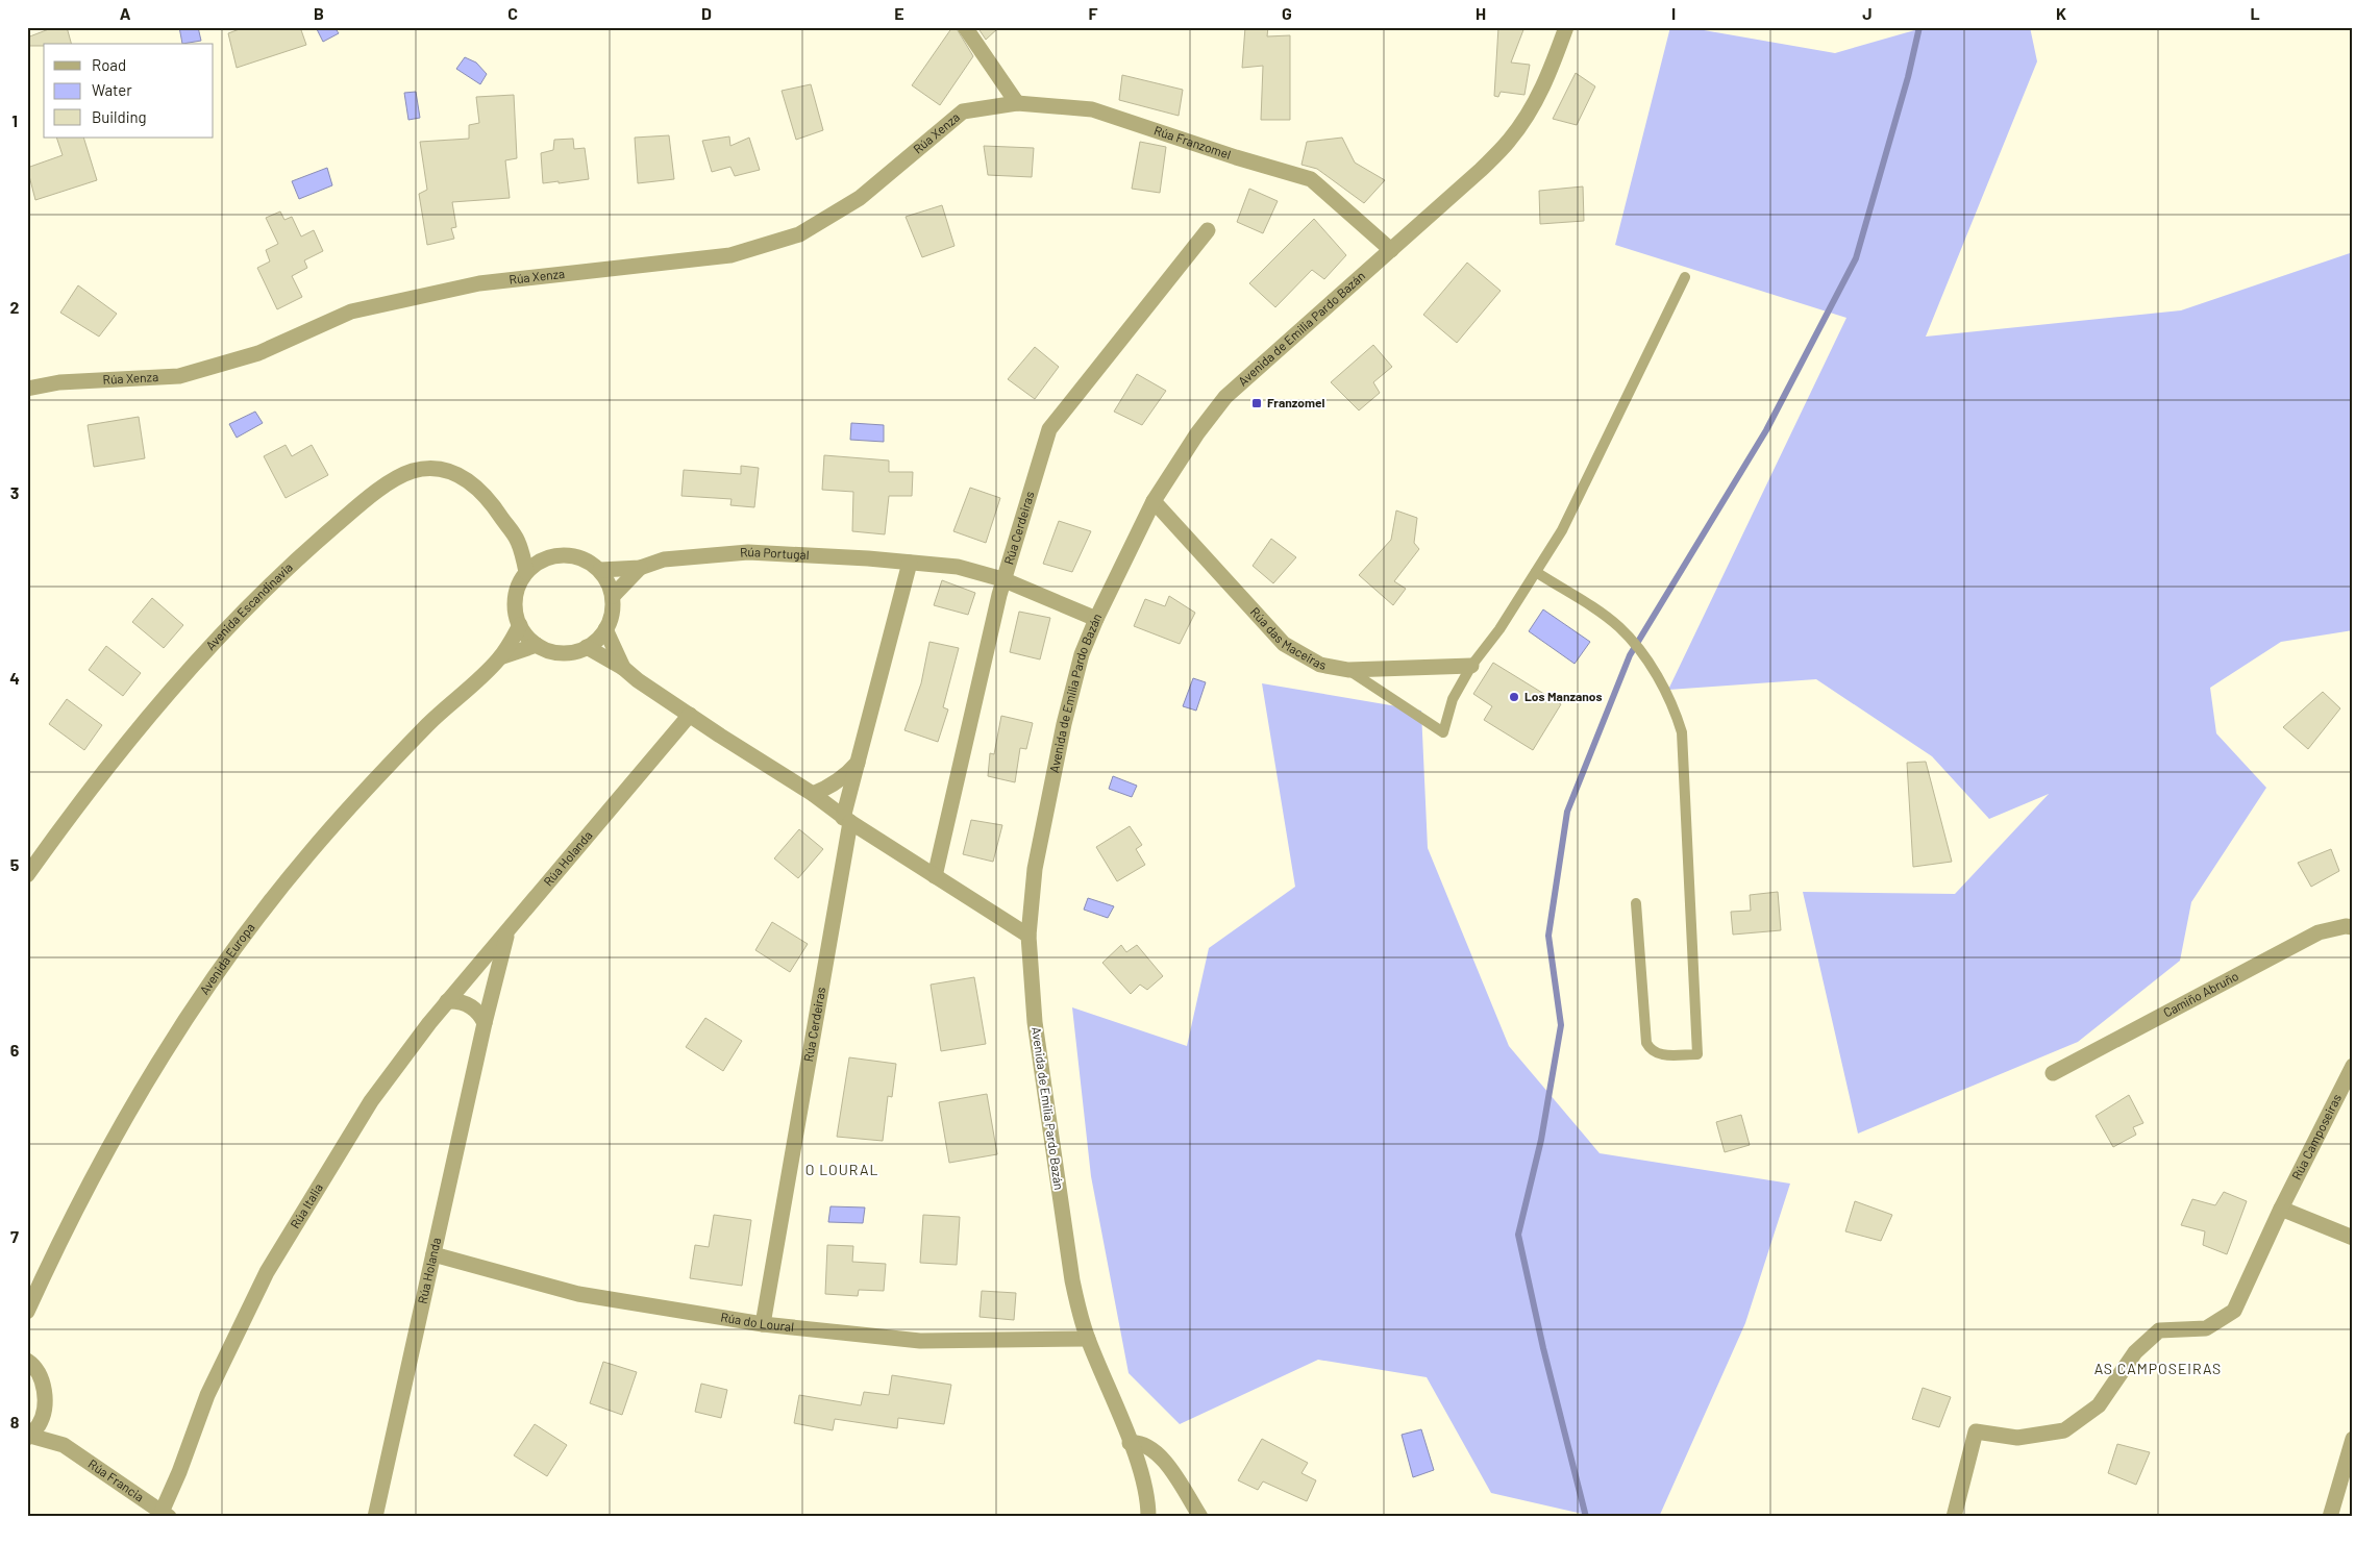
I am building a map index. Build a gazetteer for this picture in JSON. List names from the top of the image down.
{
  "streets": {
    "street": [
      "Rúa Xenza",
      "Rúa Franzomel",
      "Avenida de Emilia Pardo Bazán",
      "Rúa Cerdeiras",
      "Rúa Portugal",
      "Avenida Escandinavia",
      "Rúa das Maceiras",
      "Rúa Holanda",
      "Avenida Europa",
      "Camiño Abruño",
      "Rúa Camposeiras",
      "Rúa Italia",
      "Rúa do Loural",
      "Rúa Francia"
    ]
  },
  "crossings": [
    ["Rúa Xenza", "Rúa Franzomel"],
    ["Rúa Franzomel", "Avenida de Emilia Pardo Bazán"],
    ["Avenida de Emilia Pardo Bazán", "Rúa Portugal"],
    ["Avenida de Emilia Pardo Bazán", "Rúa das Maceiras"],
    ["Avenida de Emilia Pardo Bazán", "Rúa do Loural"],
    ["Rúa Cerdeiras", "Rúa Portugal"],
    ["Rúa Cerdeiras", "Rúa do Loural"],
    ["Rúa Portugal", "Avenida Escandinavia"],
    ["Rúa Portugal", "Avenida Europa"],
    ["Avenida Escandinavia", "Avenida Europa"],
    ["Rúa Holanda", "Rúa Italia"],
    ["Rúa Holanda", "Rúa do Loural"],
    ["Rúa Italia", "Rúa Francia"]
  ],
  "districts": ["O LOURAL", "AS CAMPOSEIRAS"],
  "places": {
    "transit": ["Franzomel"],
    "other": ["Los Manzanos"]
  },
  "legend": ["Road", "Water", "Building"],
  "grid": {
    "columns": [
      "A",
      "B",
      "C",
      "D",
      "E",
      "F",
      "G",
      "H",
      "I",
      "J",
      "K",
      "L"
    ],
    "rows": [
      "1",
      "2",
      "3",
      "4",
      "5",
      "6",
      "7",
      "8"
    ]
  }
}
